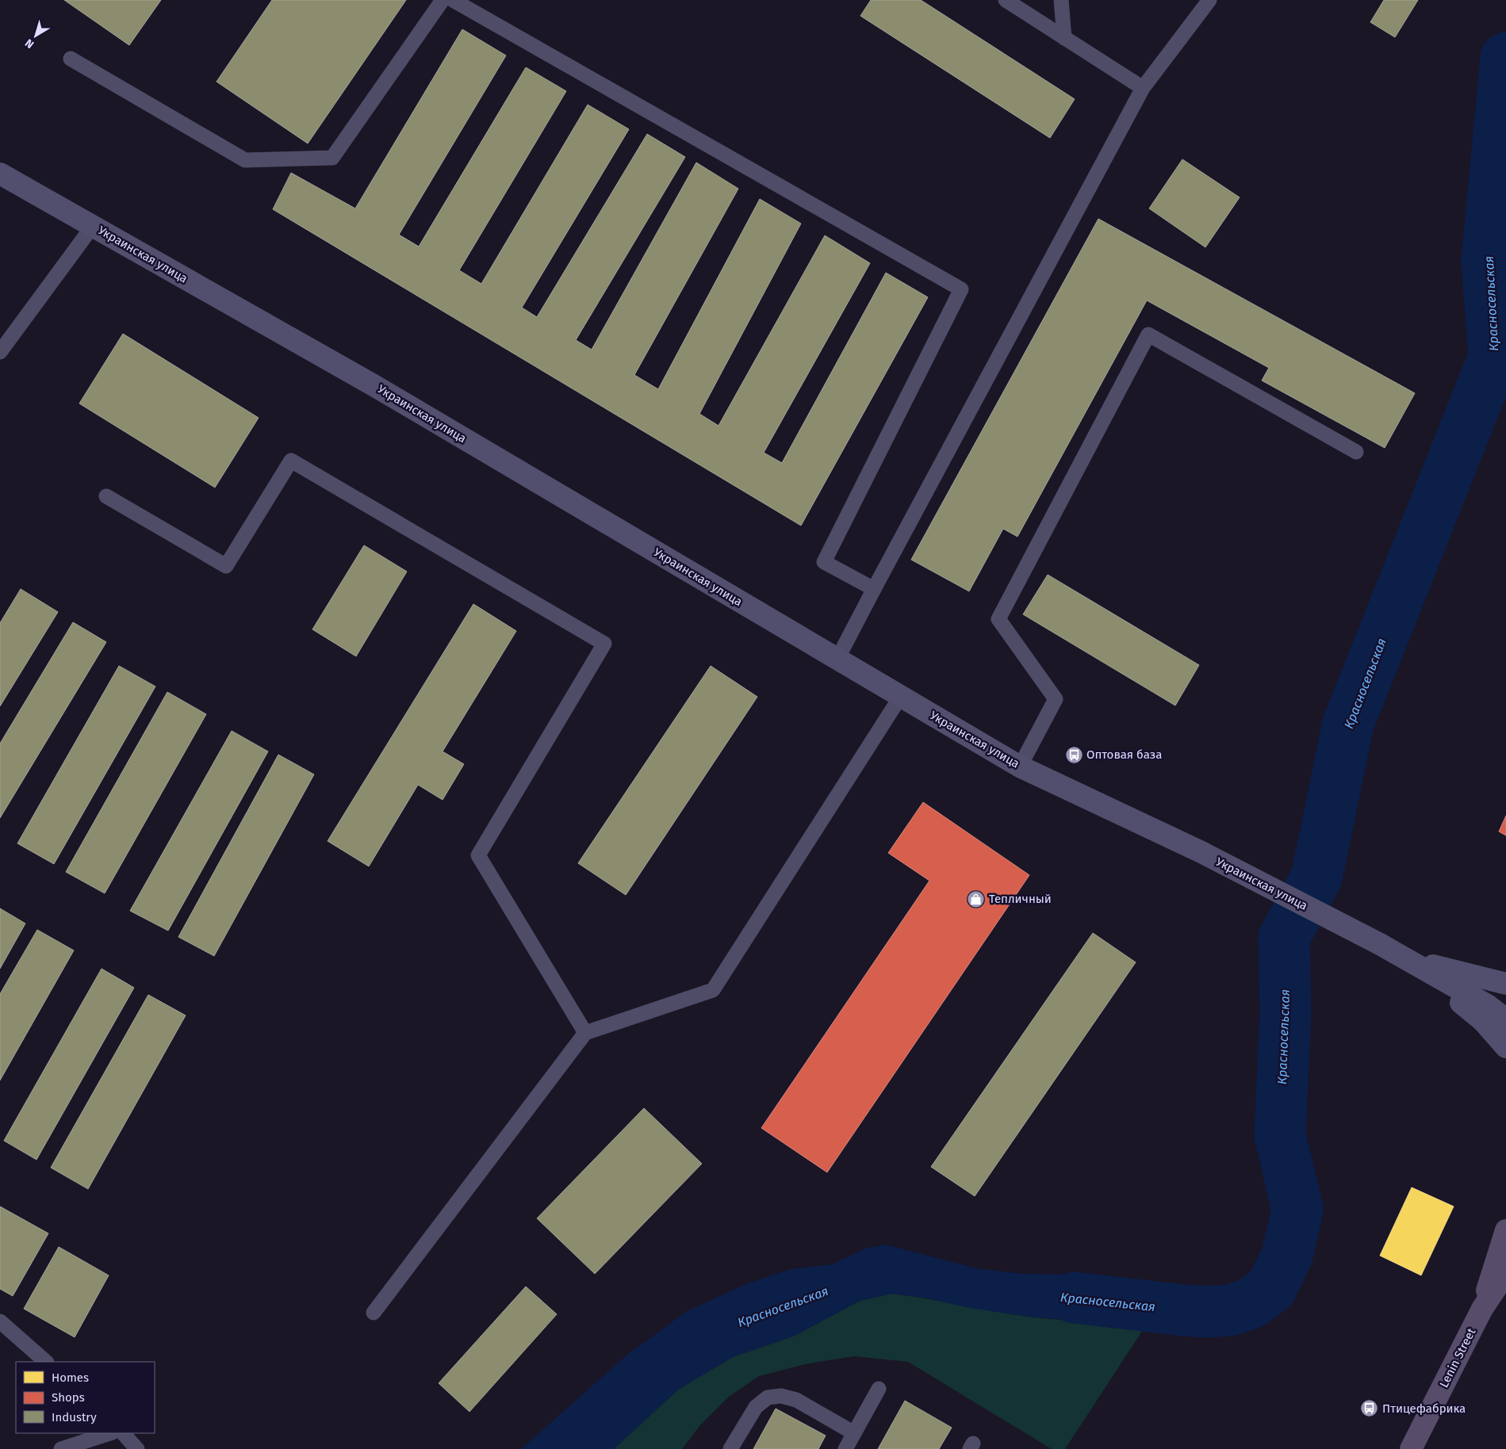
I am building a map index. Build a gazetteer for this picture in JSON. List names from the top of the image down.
{
  "streets": {
    "main road": ["Украинская улица", "Lenin Street"]
  },
  "water": ["Красносельская"],
  "places": {
    "bus stop": ["Оптовая база", "Птицефабрика"],
    "shop": ["Тепличный"]
  },
  "legend": ["Homes", "Shops", "Industry"],
  "north": "bottom left"
}
